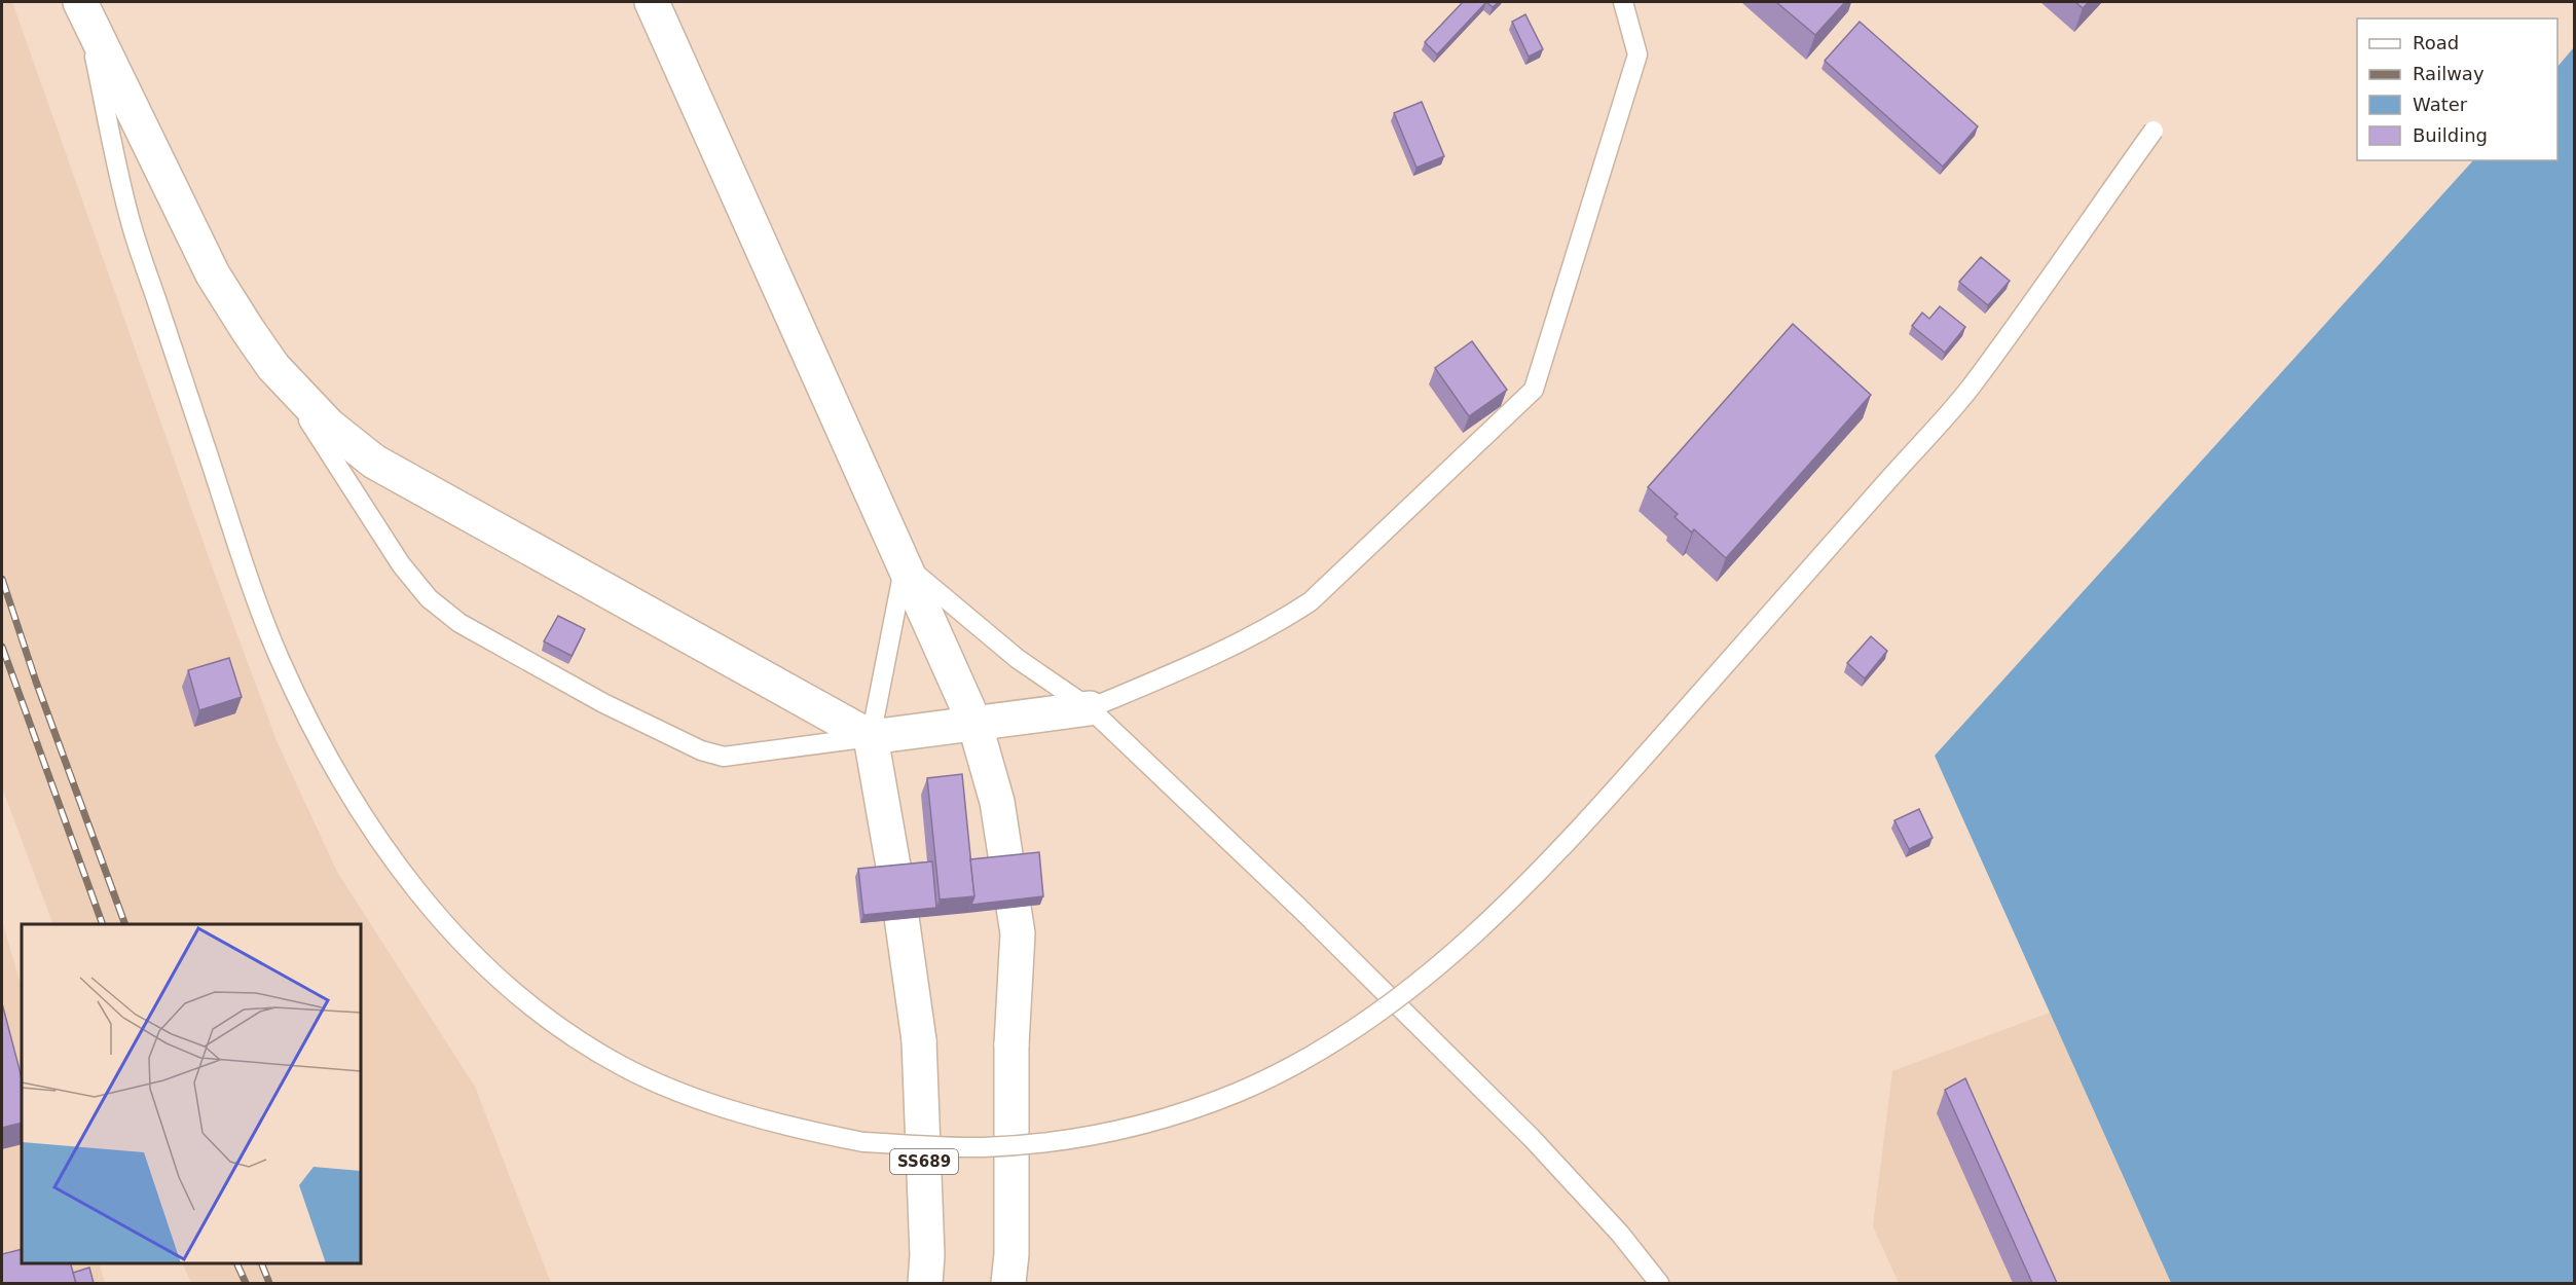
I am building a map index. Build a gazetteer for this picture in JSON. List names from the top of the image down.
{
  "streets": {
    "main road": ["SS689"]
  },
  "legend": [
    "Road",
    "Railway",
    "Water",
    "Building"
  ]
}
